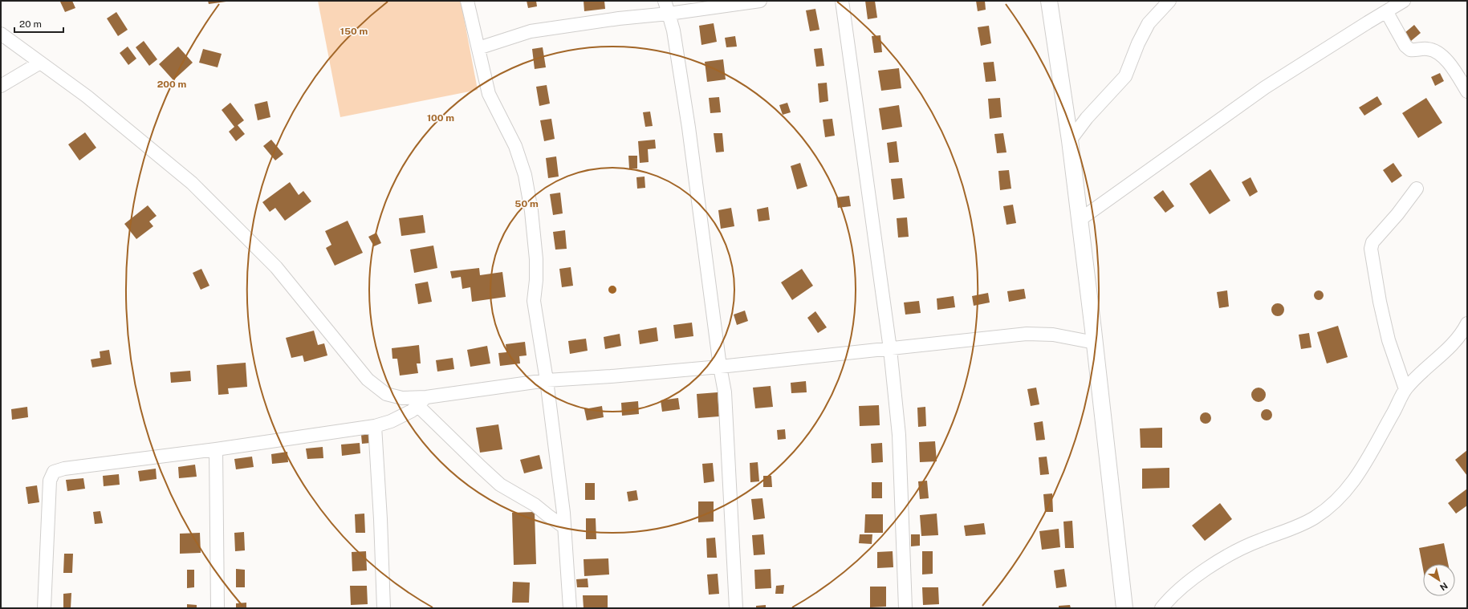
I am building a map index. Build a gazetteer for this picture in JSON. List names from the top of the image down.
{
  "scale_bar": "20 m",
  "north": "bottom right",
  "rings": [
    "150 m",
    "200 m",
    "100 m",
    "50 m"
  ]
}
